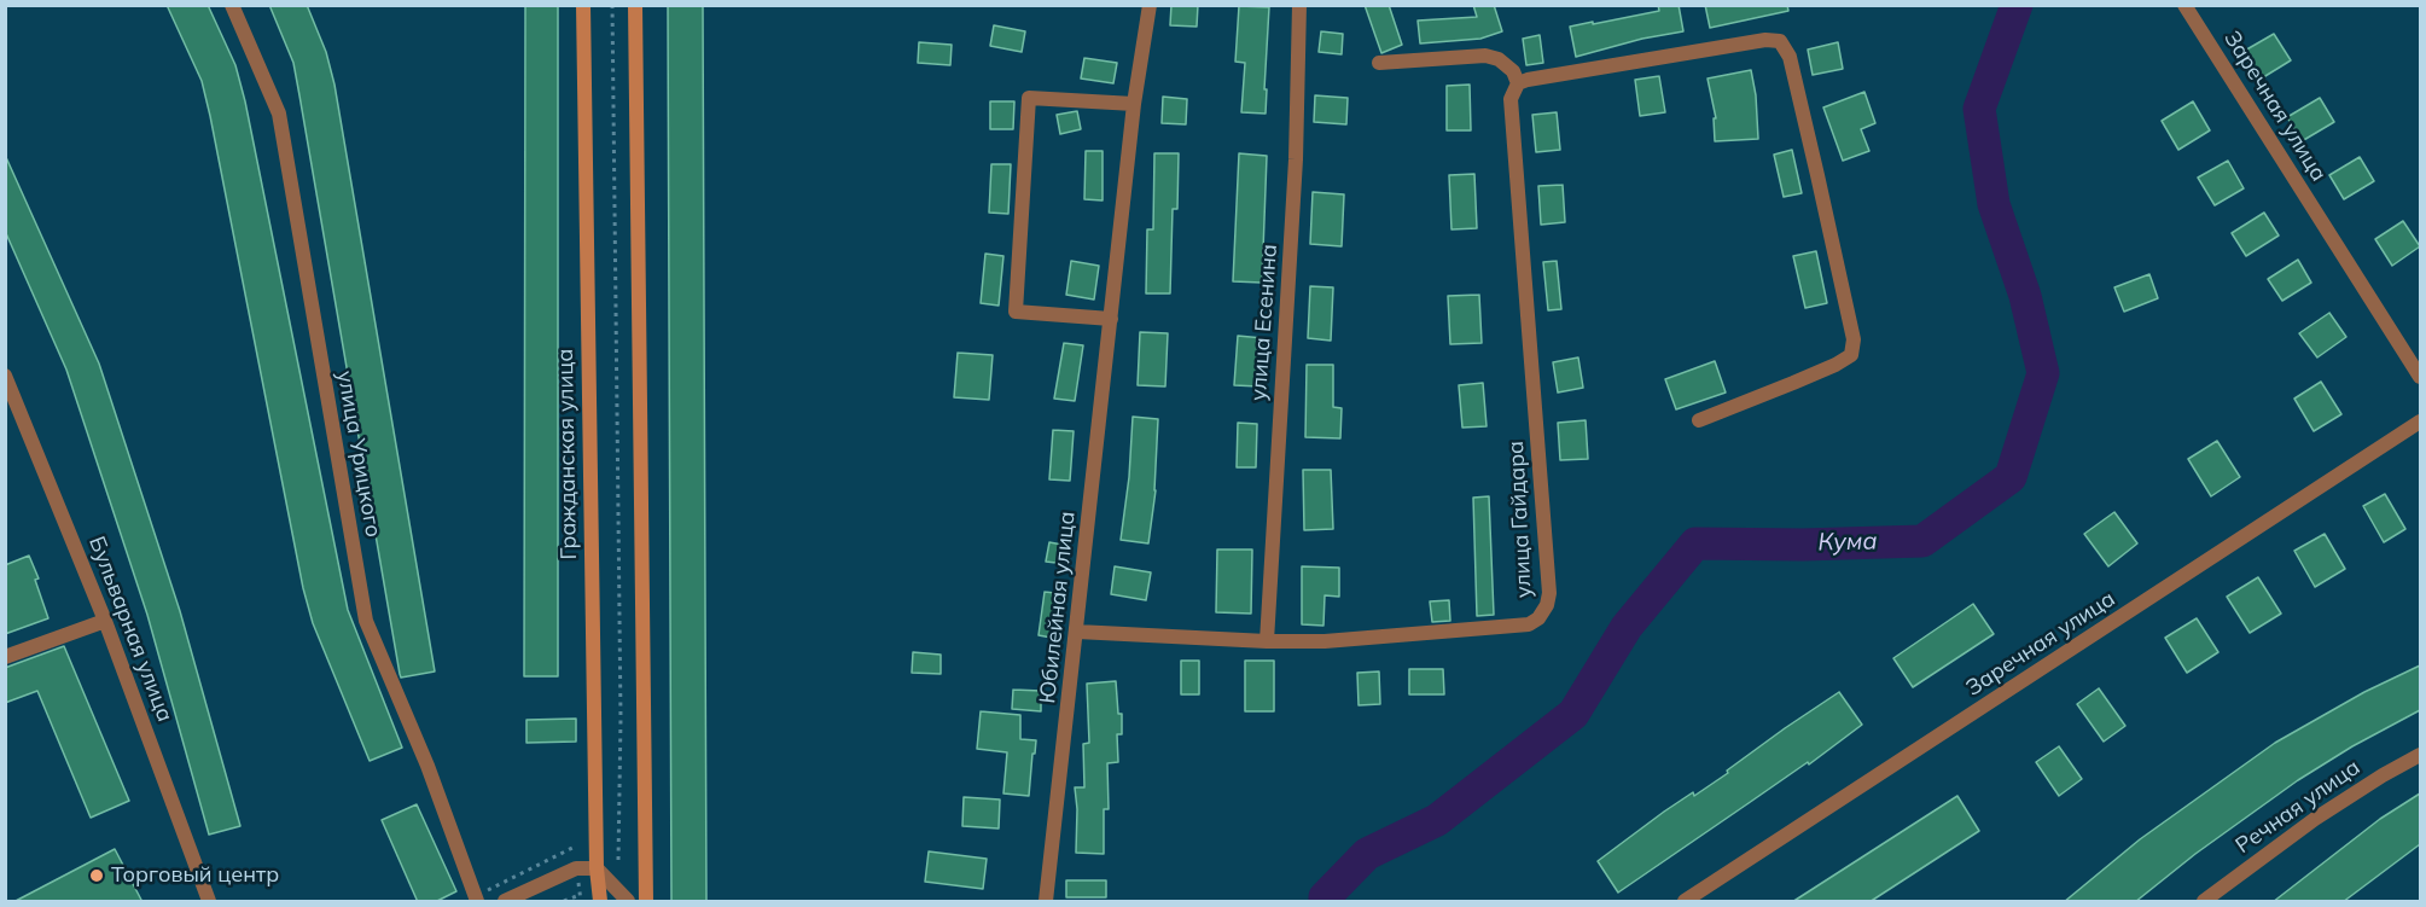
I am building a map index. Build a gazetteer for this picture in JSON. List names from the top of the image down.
{
  "streets": {
    "street": [
      "Заречная улица",
      "улица Есенина",
      "улица Урицкого",
      "Гражданская улица",
      "улица Гайдара",
      "Юбилейная улица",
      "Бульварная улица",
      "Речная улица"
    ]
  },
  "crossings": [
    ["улица Есенина", "улица Гайдара"],
    ["улица Гайдара", "Юбилейная улица"]
  ],
  "water": ["Кума"],
  "places": ["Торговый центр"]
}
